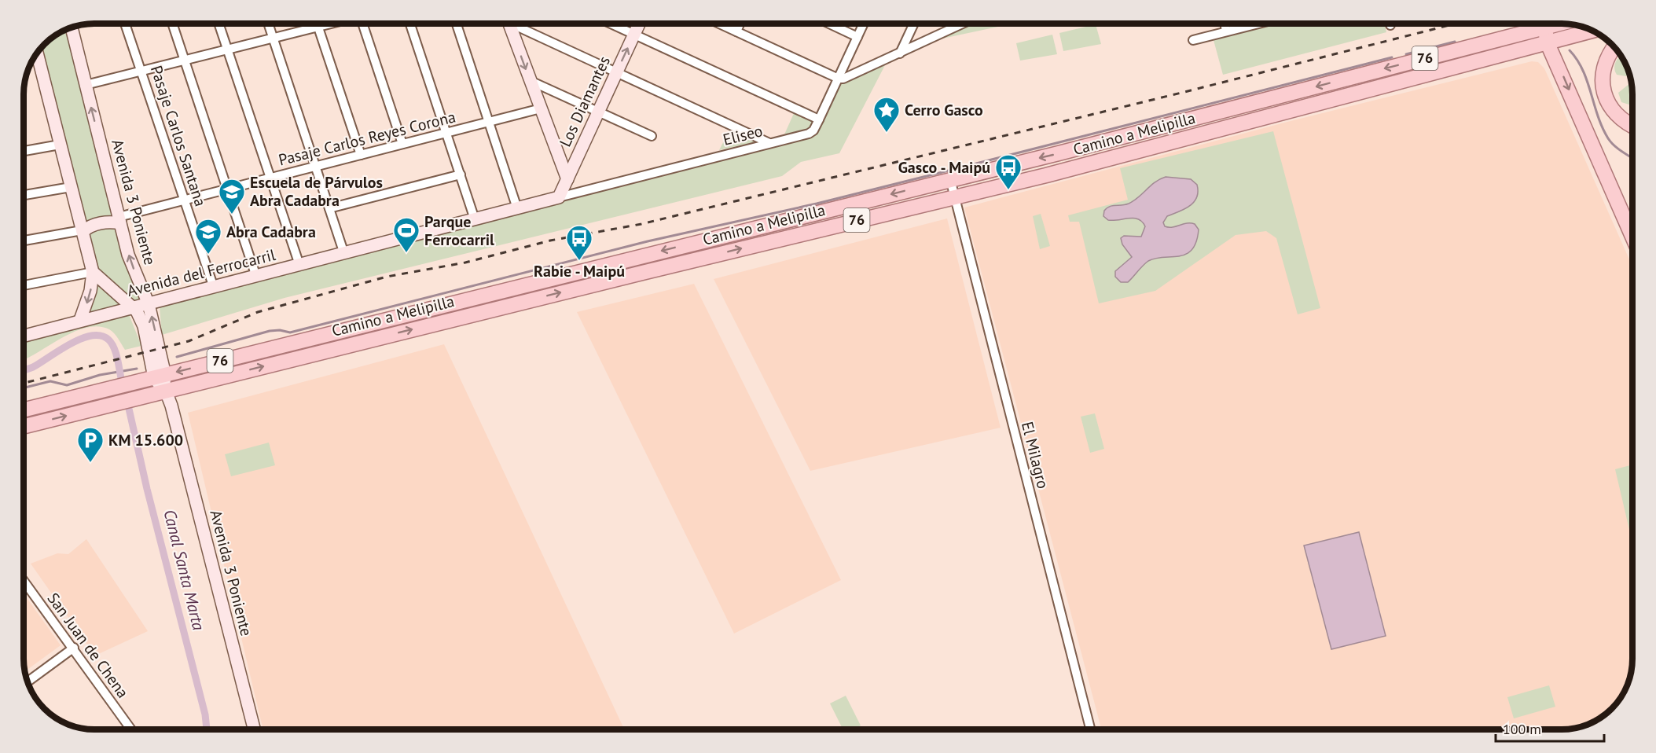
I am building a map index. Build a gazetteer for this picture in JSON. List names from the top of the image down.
{
  "streets": {
    "main road": ["76", "Camino a Melipilla"],
    "street": [
      "Los Diamantes",
      "Eliseo",
      "Pasaje Carlos Santana",
      "Pasaje Carlos Reyes Corona",
      "Avenida 3 Poniente",
      "Avenida del Ferrocarril",
      "El Milagro",
      "San Juan de Chena"
    ]
  },
  "crossings": [
    ["Los Diamantes", "Eliseo"],
    ["Los Diamantes", "Avenida del Ferrocarril"],
    ["Camino a Melipilla", "Avenida 3 Poniente"],
    ["Camino a Melipilla", "El Milagro"],
    ["Eliseo", "Avenida del Ferrocarril"],
    ["Pasaje Carlos Santana", "Pasaje Carlos Reyes Corona"],
    ["Pasaje Carlos Santana", "Avenida del Ferrocarril"],
    ["Pasaje Carlos Reyes Corona", "Avenida 3 Poniente"],
    ["Avenida 3 Poniente", "Avenida del Ferrocarril"]
  ],
  "water": ["Canal Santa Marta"],
  "places": {
    "place": ["Cerro Gasco"],
    "bus stop": ["Gasco - Maipú", "Rabie - Maipú"],
    "school or university": ["Escuela de Párvulos Abra Cadabra", "Abra Cadabra"],
    "sports": ["Parque Ferrocarril"],
    "parking": ["KM 15.600"]
  },
  "scale_bar": "100 m"
}
